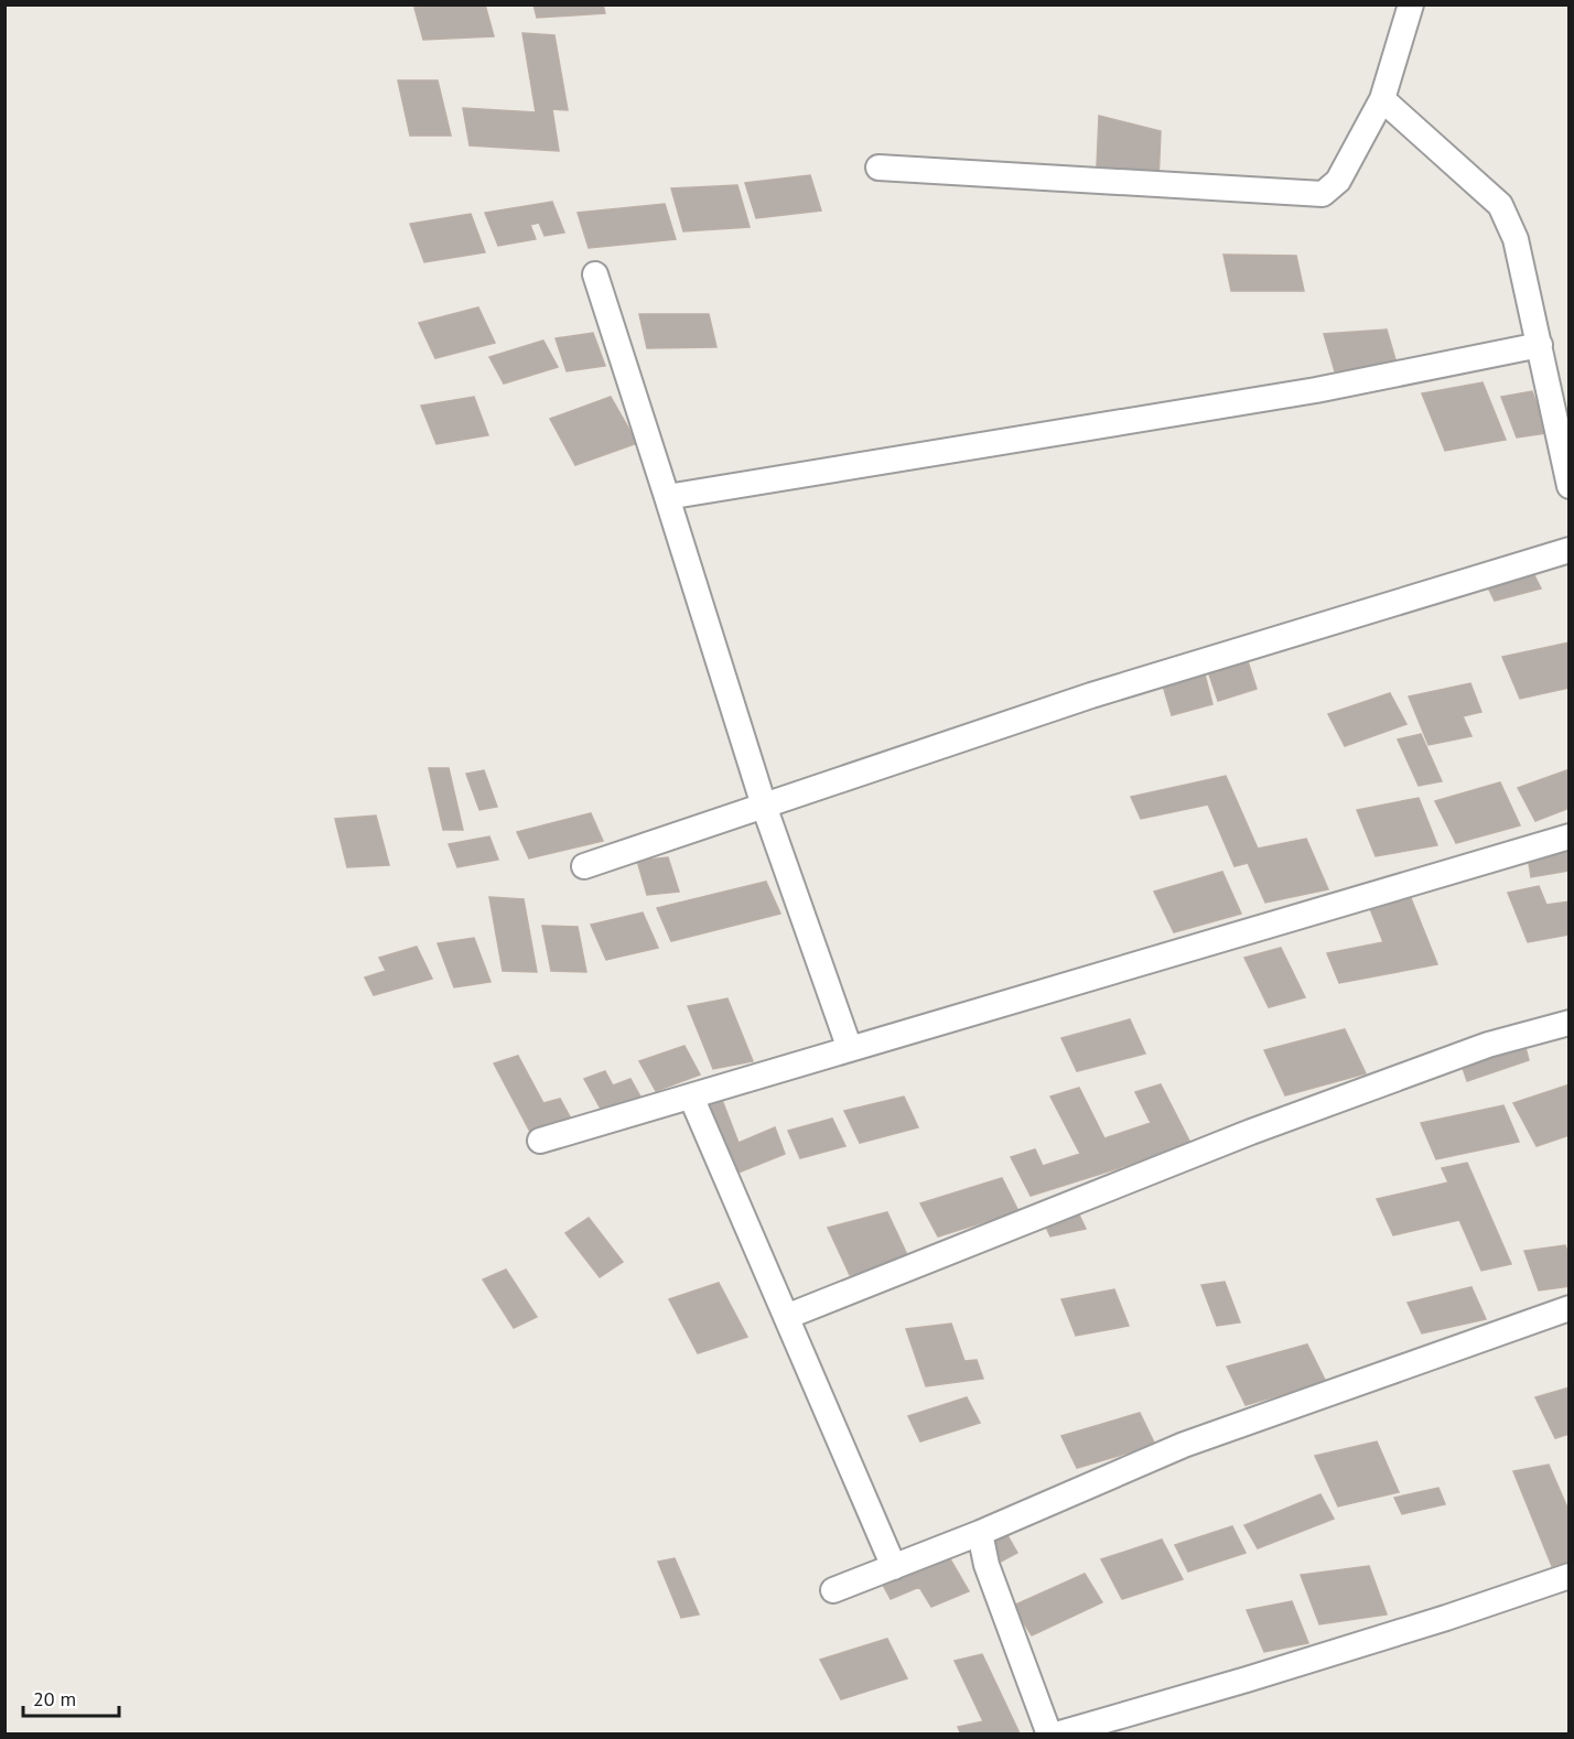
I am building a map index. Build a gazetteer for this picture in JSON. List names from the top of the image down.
{
  "scale_bar": "20 m"
}
